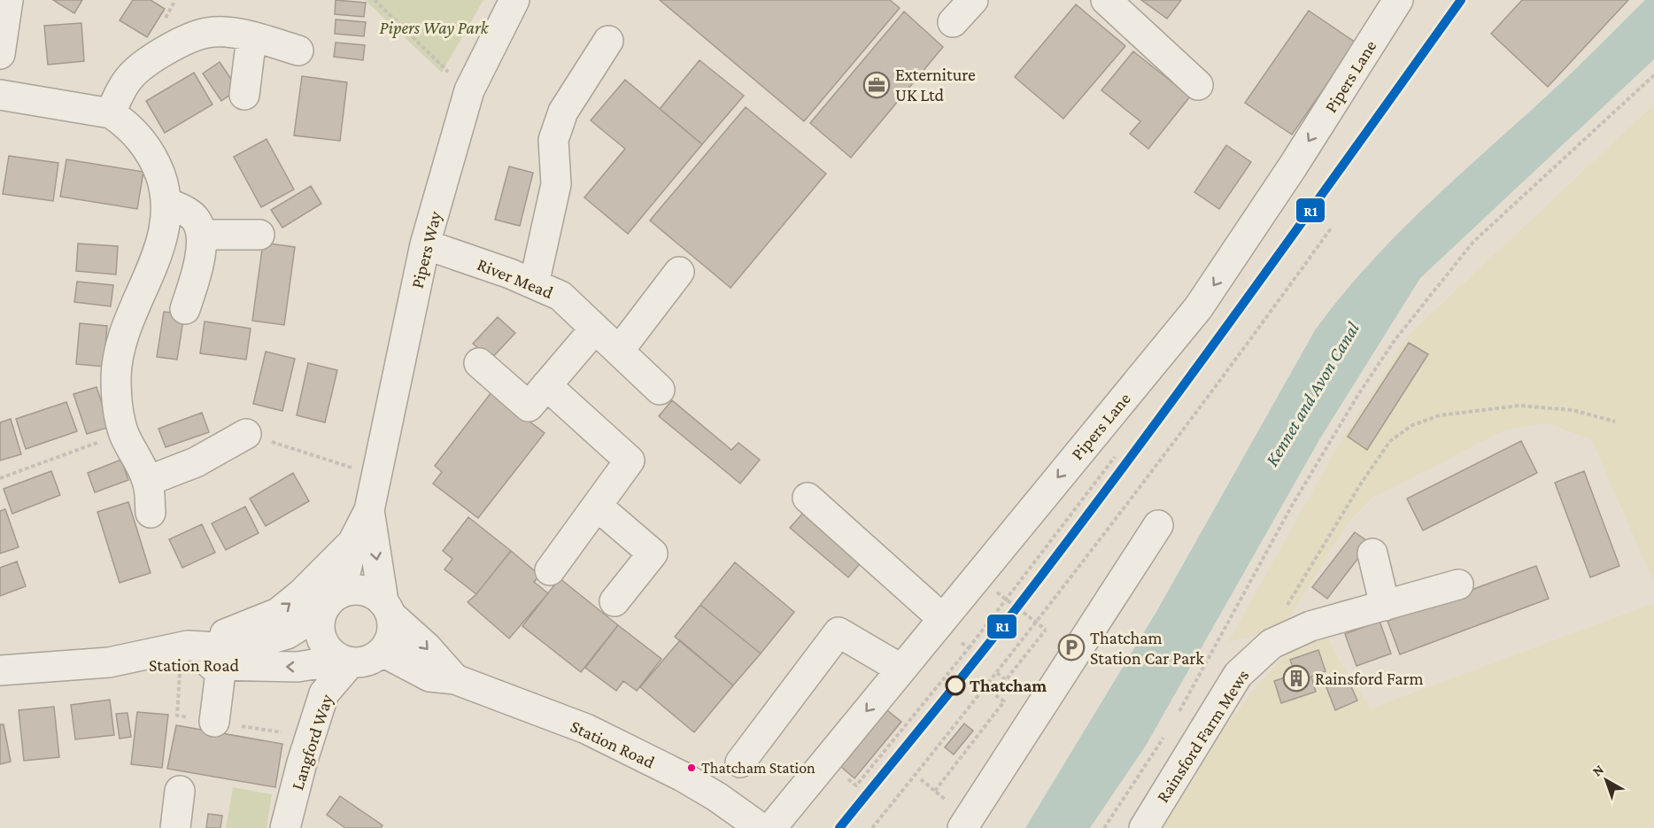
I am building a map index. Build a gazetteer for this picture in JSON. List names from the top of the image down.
{
  "streets": {
    "street": [
      "Pipers Lane",
      "Pipers Way",
      "River Mead",
      "Station Road",
      "Rainsford Farm Mews",
      "Langford Way"
    ]
  },
  "crossings": [
    ["Pipers Way", "River Mead"],
    ["Pipers Way", "Station Road"],
    ["Pipers Way", "Langford Way"],
    ["Station Road", "Langford Way"]
  ],
  "water": ["Kennet and Avon Canal"],
  "parks": ["Pipers Way Park"],
  "places": {
    "office": ["Externiture UK Ltd"],
    "parking": ["Thatcham Station Car Park"],
    "building": ["Rainsford Farm"],
    "other": ["Thatcham", "Thatcham Station"]
  },
  "lines": ["transit line R1"],
  "north": "top left"
}
